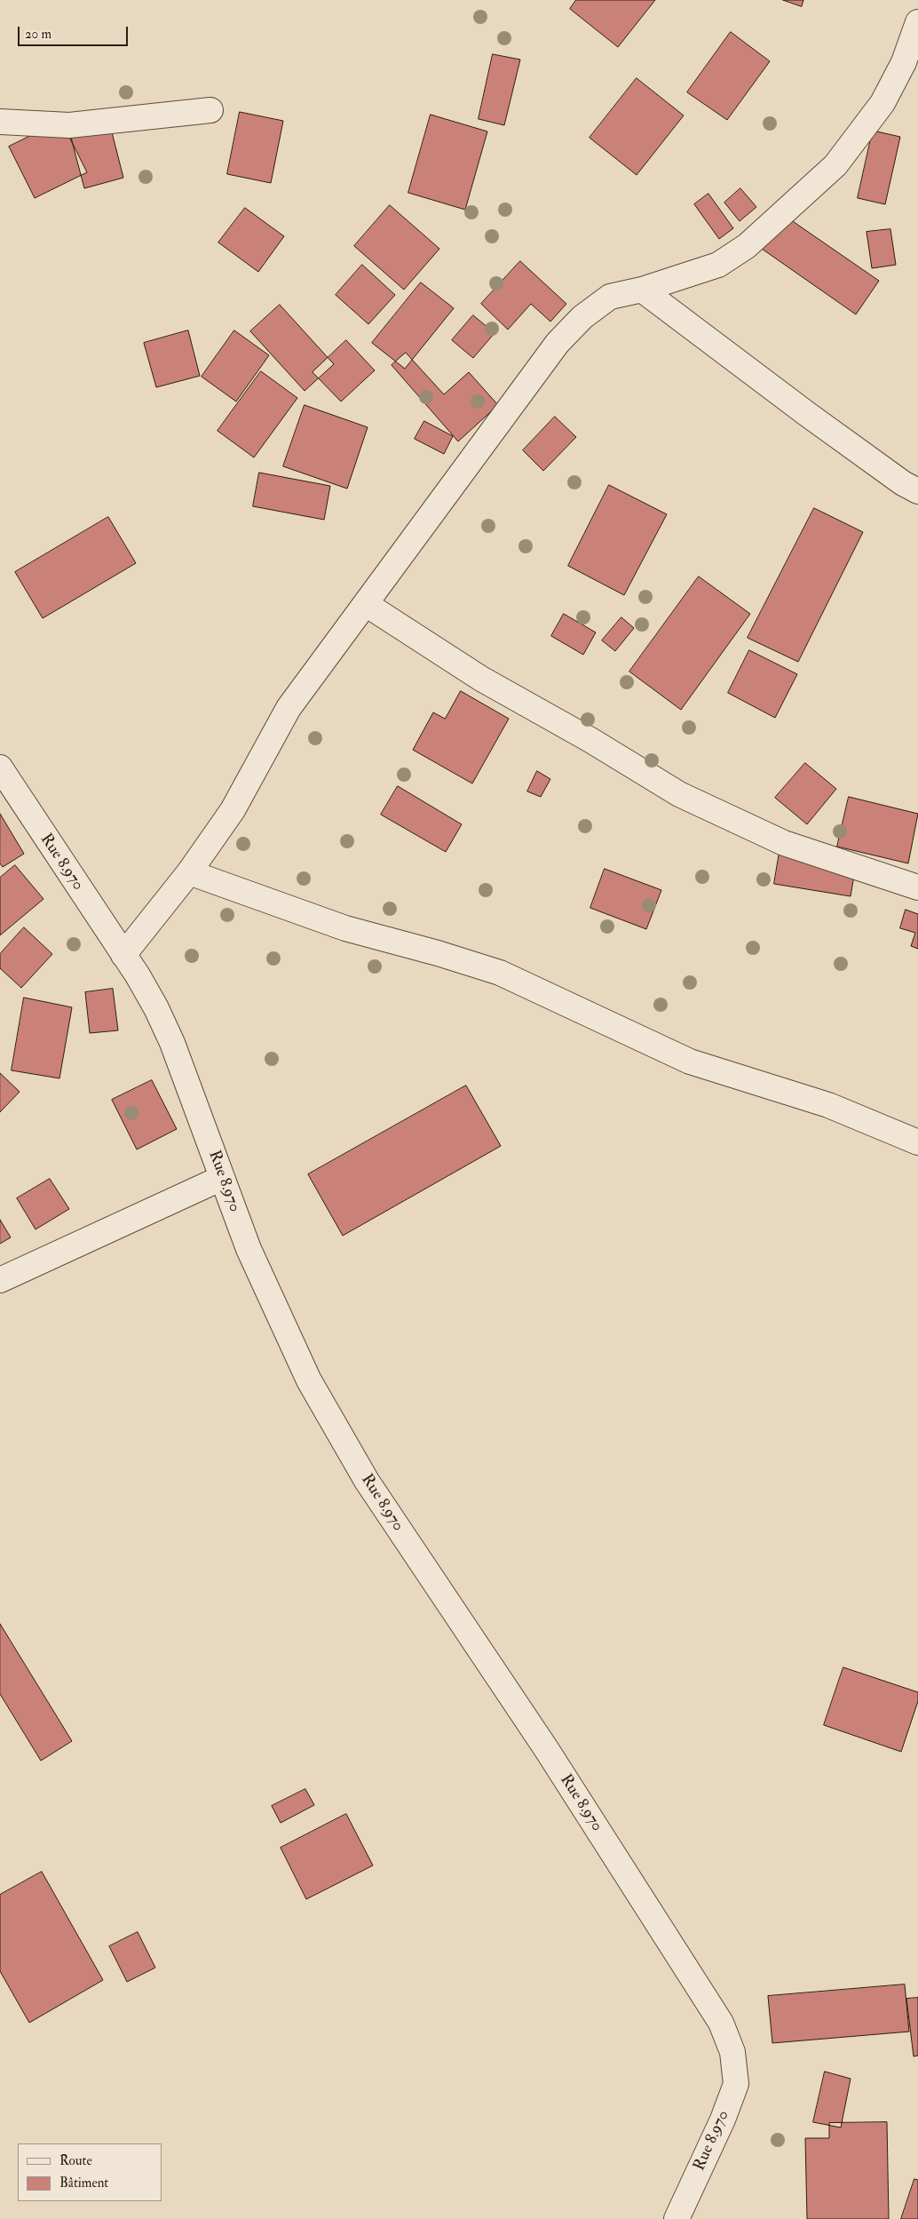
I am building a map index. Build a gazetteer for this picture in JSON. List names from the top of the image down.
{
  "streets": {
    "street": ["Rue 8.970"]
  },
  "legend": ["Route", "Bâtiment"],
  "scale_bar": "20 m"
}
